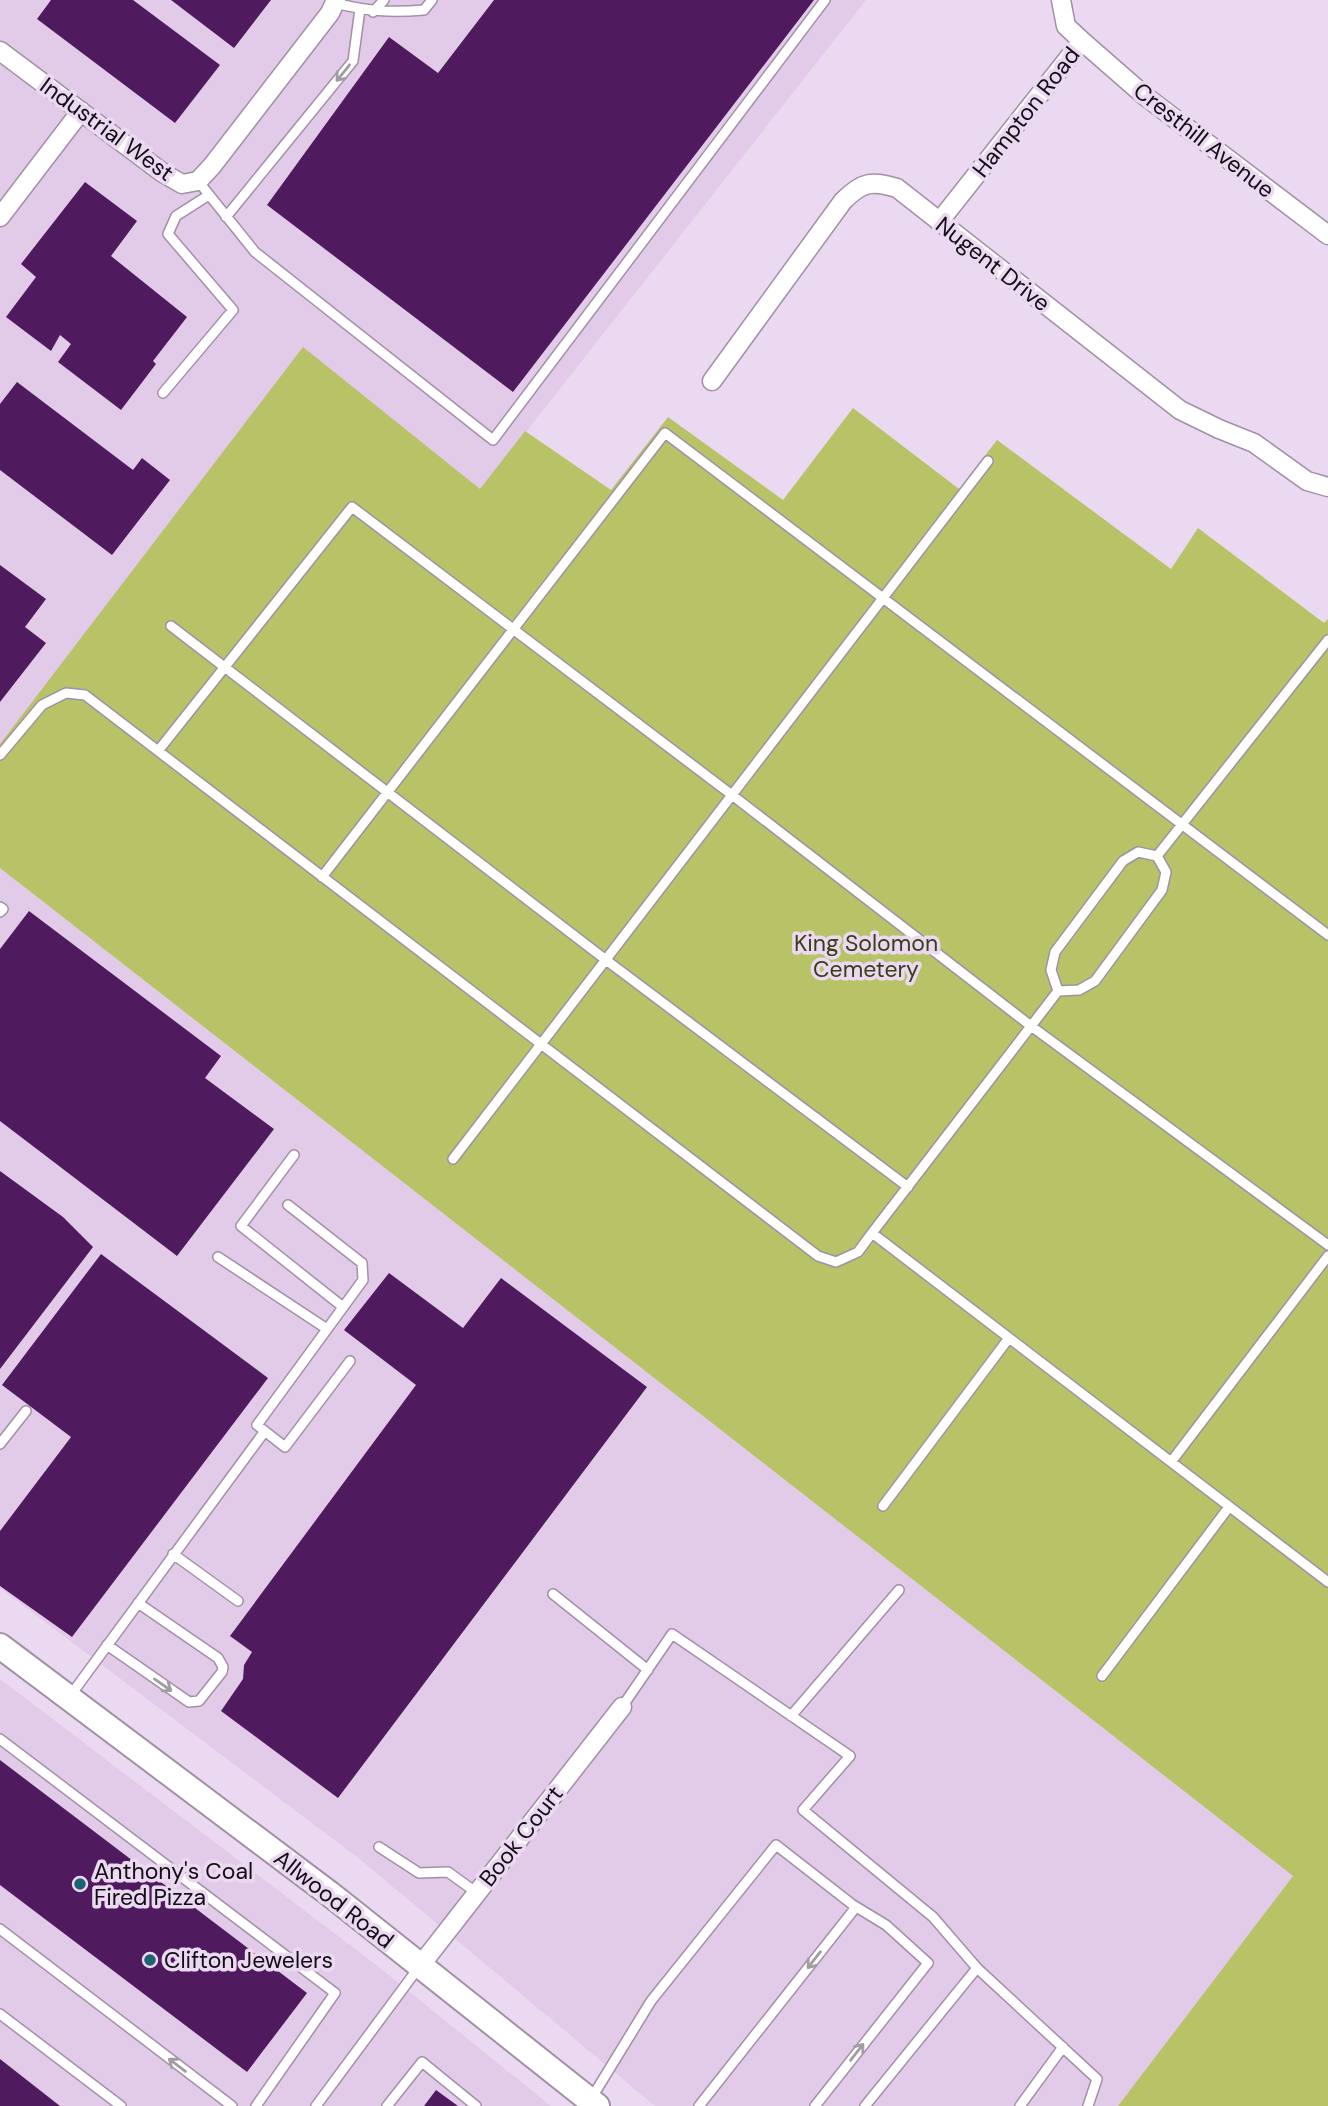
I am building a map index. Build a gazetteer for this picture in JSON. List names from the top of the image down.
{
  "streets": {
    "main road": ["Allwood Road"],
    "street": [
      "Hampton Road",
      "Industrial West",
      "Cresthill Avenue",
      "Nugent Drive",
      "Book Court"
    ]
  },
  "crossings": [
    ["Hampton Road", "Cresthill Avenue"],
    ["Hampton Road", "Nugent Drive"],
    ["Book Court", "Allwood Road"]
  ],
  "parks": ["King Solomon Cemetery"],
  "places": ["Anthony's Coal Fired Pizza", "Clifton Jewelers"]
}
